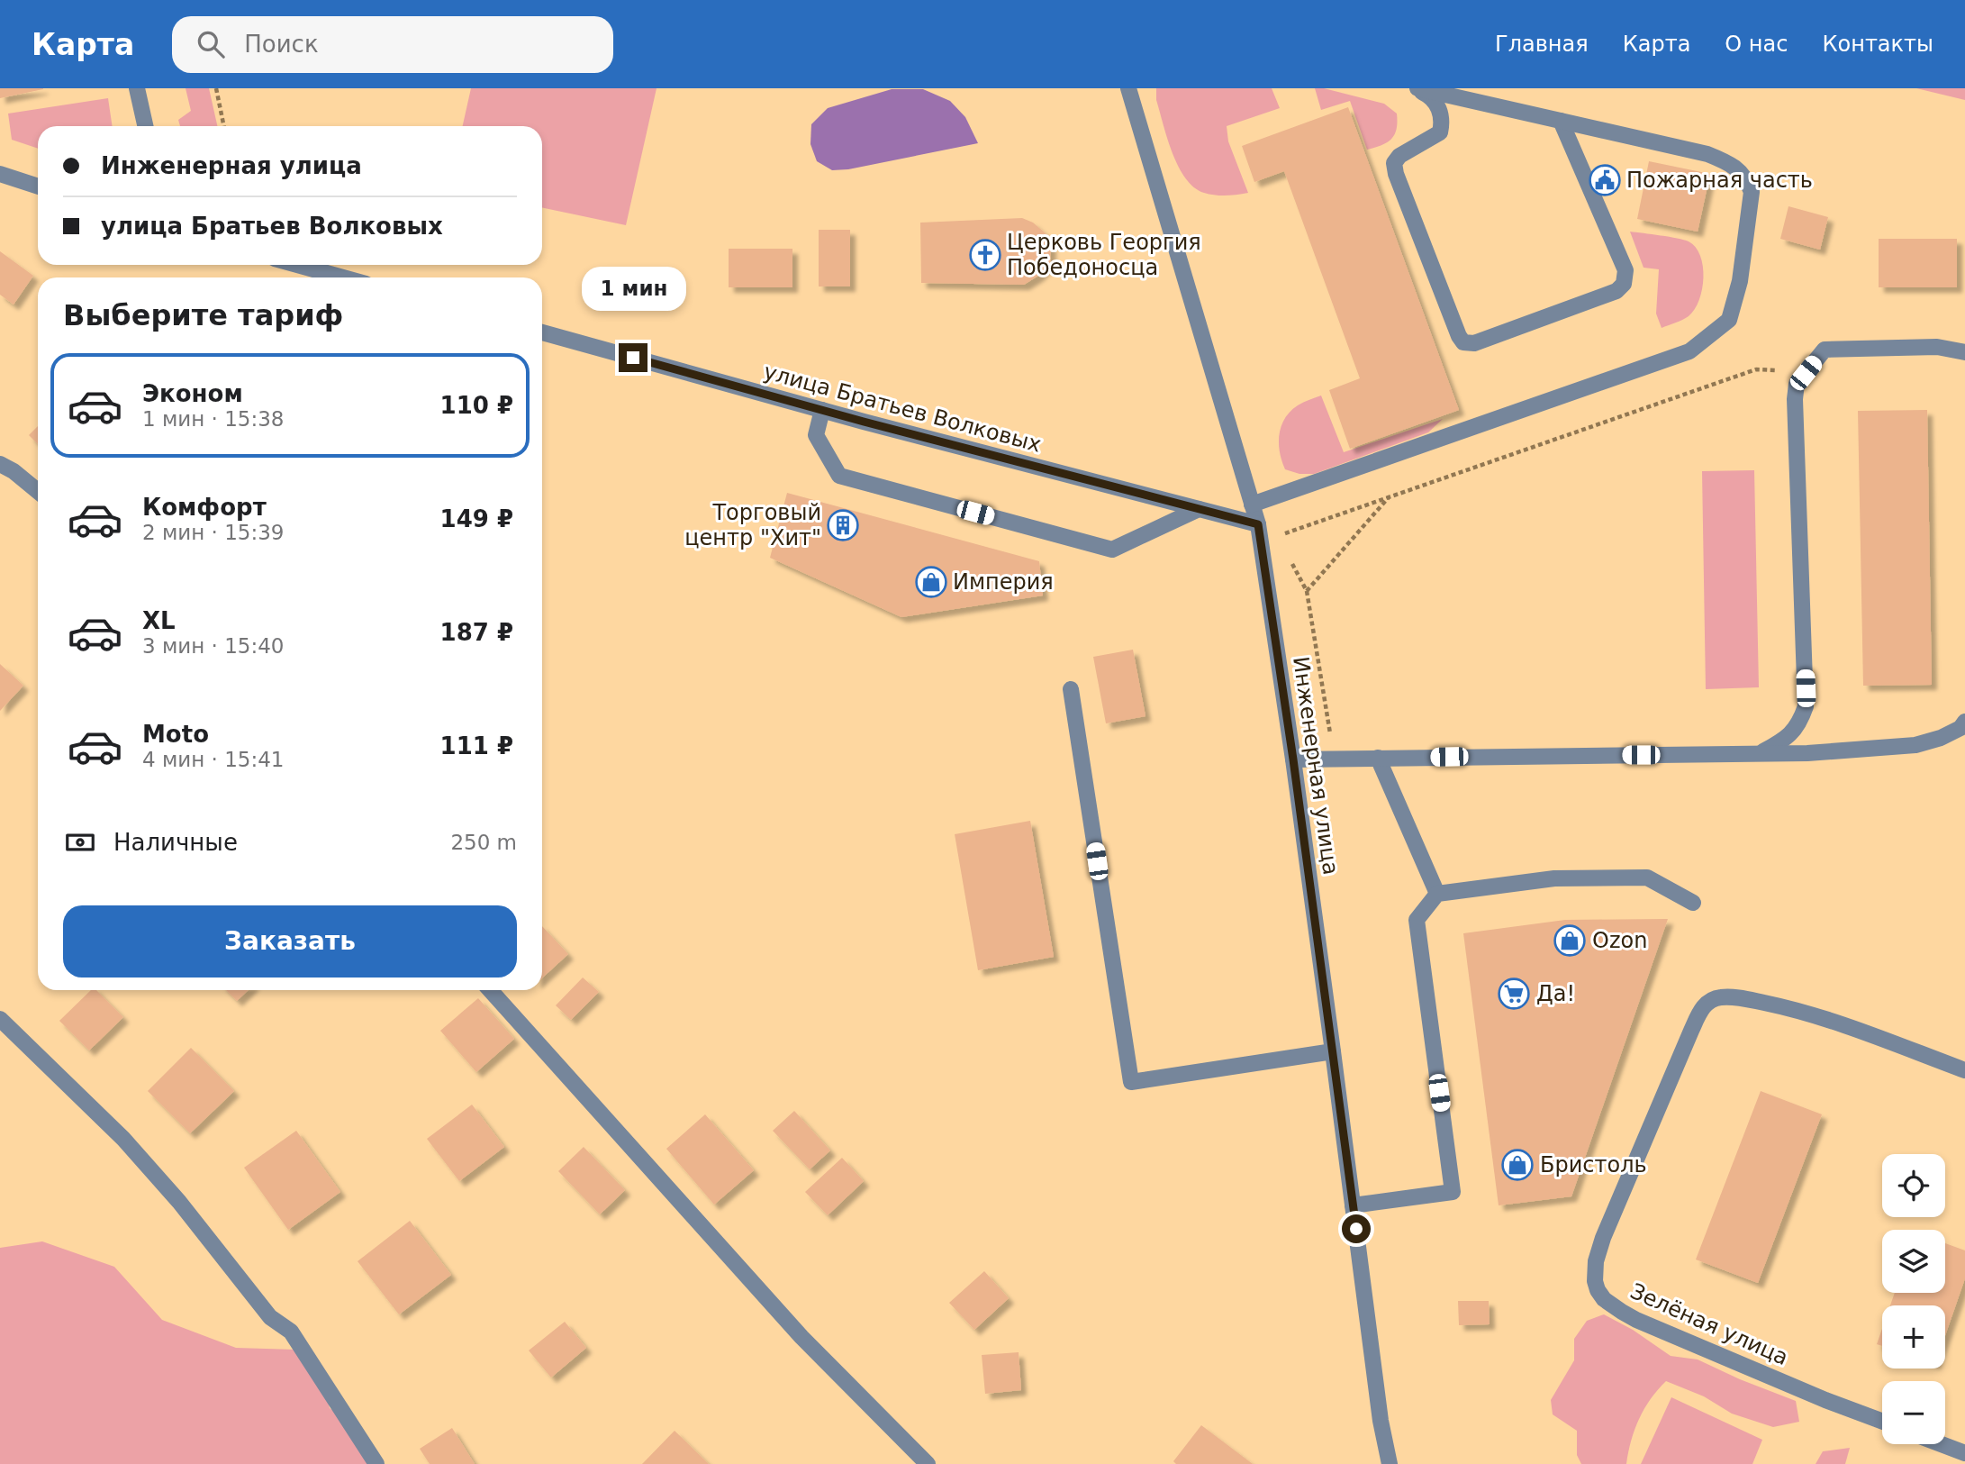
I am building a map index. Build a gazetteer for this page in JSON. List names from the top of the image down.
{
  "streets": {
    "street": ["улица Братьев Волковых", "Инженерная улица", "Зелёная улица"]
  },
  "crossings": [
    ["улица Братьев Волковых", "Инженерная улица"]
  ],
  "places": {
    "public building": ["Пожарная часть"],
    "church": ["Церковь Георгия Победоносца"],
    "building": ["Торговый центр \"Хит\""],
    "shop": ["Империя", "Ozon", "Бристоль"],
    "supermarket": ["Да!"]
  },
  "page": {
    "header": "Карта",
    "search": "Поиск",
    "nav": [
      "Главная",
      "Карта",
      "О нас",
      "Контакты"
    ],
    "banner": ["Инженерная улица", "улица Братьев Волковых"],
    "bubble": "1 мин",
    "heading": "Выберите тариф",
    "list": [
      {
        "name": "Эконом",
        "note": "1 мин · 15:38",
        "value": "110 ₽"
      },
      {
        "name": "Комфорт",
        "note": "2 мин · 15:39",
        "value": "149 ₽"
      },
      {
        "name": "XL",
        "note": "3 мин · 15:40",
        "value": "187 ₽"
      },
      {
        "name": "Moto",
        "note": "4 мин · 15:41",
        "value": "111 ₽"
      }
    ],
    "pay": ["Наличные", "250 m"],
    "buttons": "Заказать",
    "map_buttons": ["+", "−"]
  }
}
